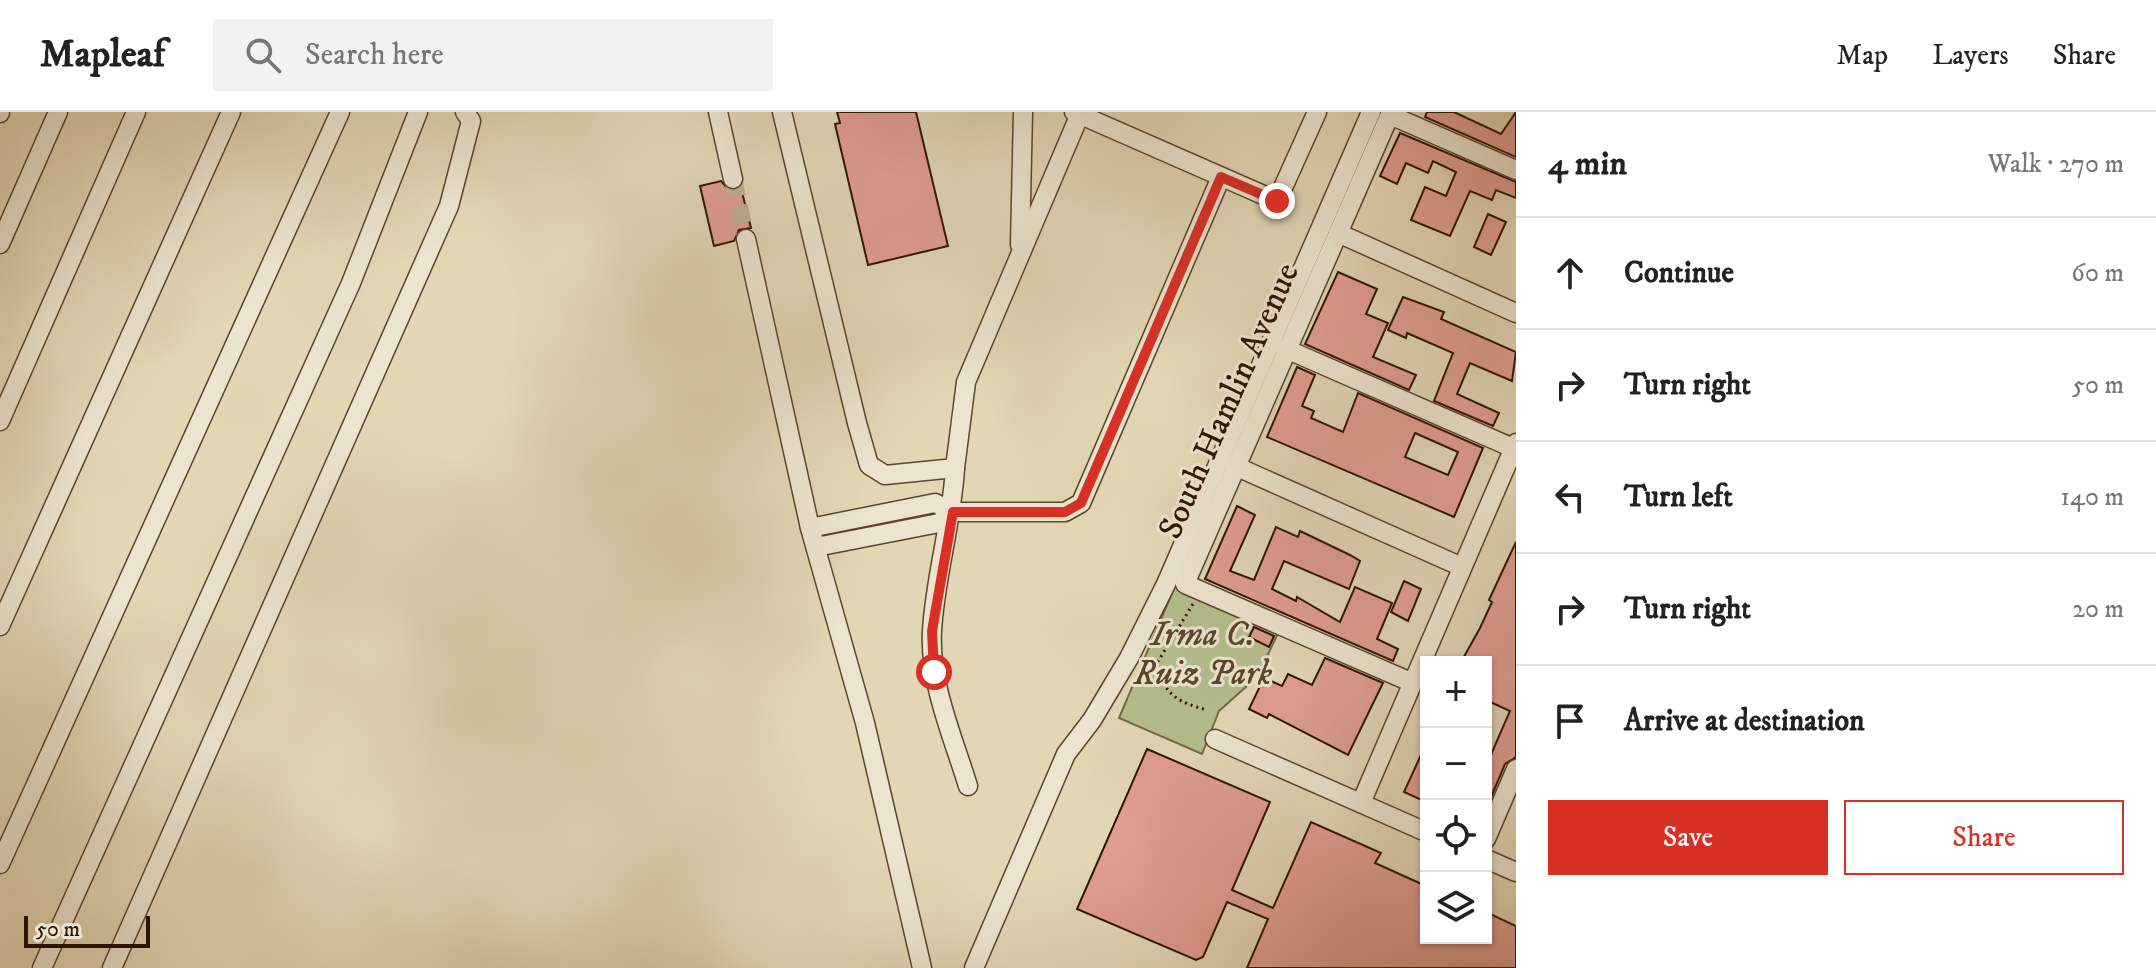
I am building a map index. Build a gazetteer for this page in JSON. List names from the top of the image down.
{
  "streets": {
    "street": ["South Hamlin Avenue"]
  },
  "parks": ["Irma C. Ruiz Park"],
  "scale_bar": "50 m",
  "page": {
    "header": "Mapleaf",
    "search": "Search here",
    "nav": ["Map", "Layers", "Share"],
    "heading": ["4 min", "Walk · 270 m"],
    "list": [
      ["Continue", "60 m"],
      ["Turn right", "50 m"],
      ["Turn left", "140 m"],
      ["Turn right", "20 m"],
      "Arrive at destination"
    ],
    "map_buttons": ["+", "−"],
    "buttons": ["Save", "Share"],
    "scale": "50 m"
  }
}
